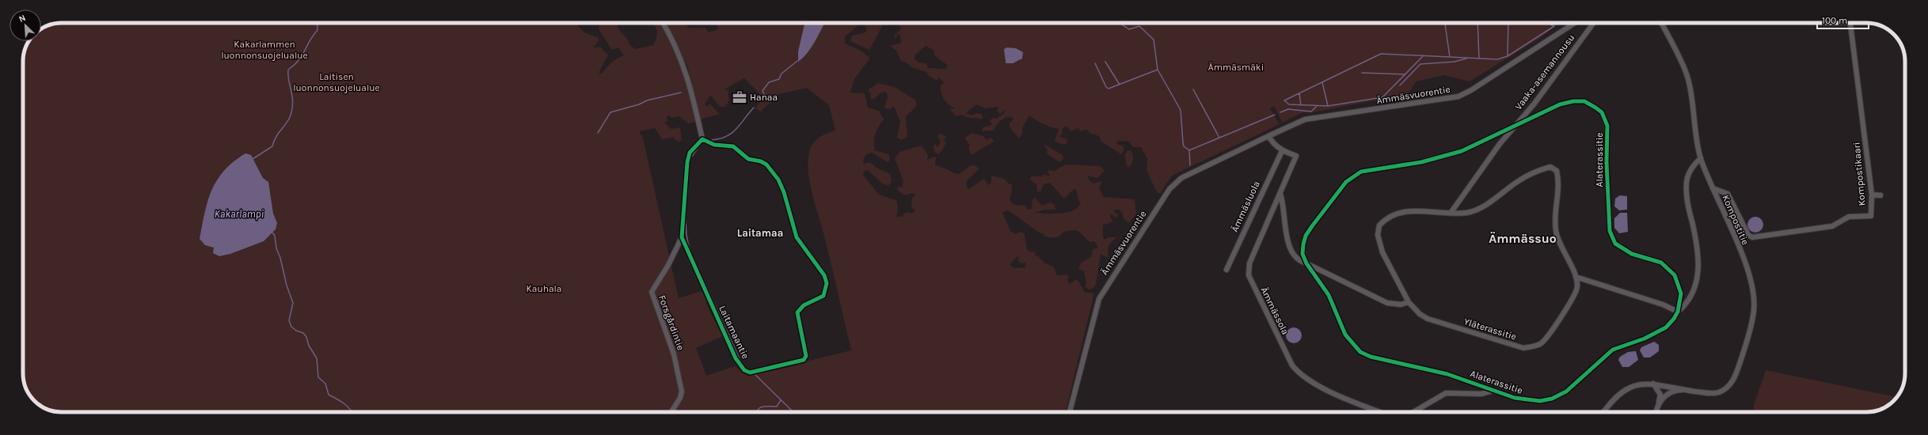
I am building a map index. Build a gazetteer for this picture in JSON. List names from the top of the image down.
{
  "streets": {
    "street": [
      "Vaaka-asemannousu",
      "Ämmäsvuorentie",
      "Alaterassitie",
      "Kompostikaari",
      "Ämmäsluola",
      "Kompostitie",
      "Ämmässola",
      "Forsgårdintie",
      "Yläterassitie",
      "Laitamaantie"
    ]
  },
  "crossings": [
    ["Vaaka-asemannousu", "Alaterassitie"],
    ["Vaaka-asemannousu", "Yläterassitie"],
    ["Kompostikaari", "Kompostitie"],
    ["Ämmäsluola", "Ämmässola"],
    ["Forsgårdintie", "Laitamaantie"]
  ],
  "districts": ["Laitamaa", "Ämmässuo"],
  "water": ["Kakarlampi"],
  "parks": [
    "Kakarlammen luonnonsuojelualue",
    "Ämmäsmäki",
    "Laitisen luonnonsuojelualue",
    "Kauhala"
  ],
  "places": {
    "office": ["Hanaa"]
  },
  "scale_bar": "100 m",
  "north": "top left"
}
